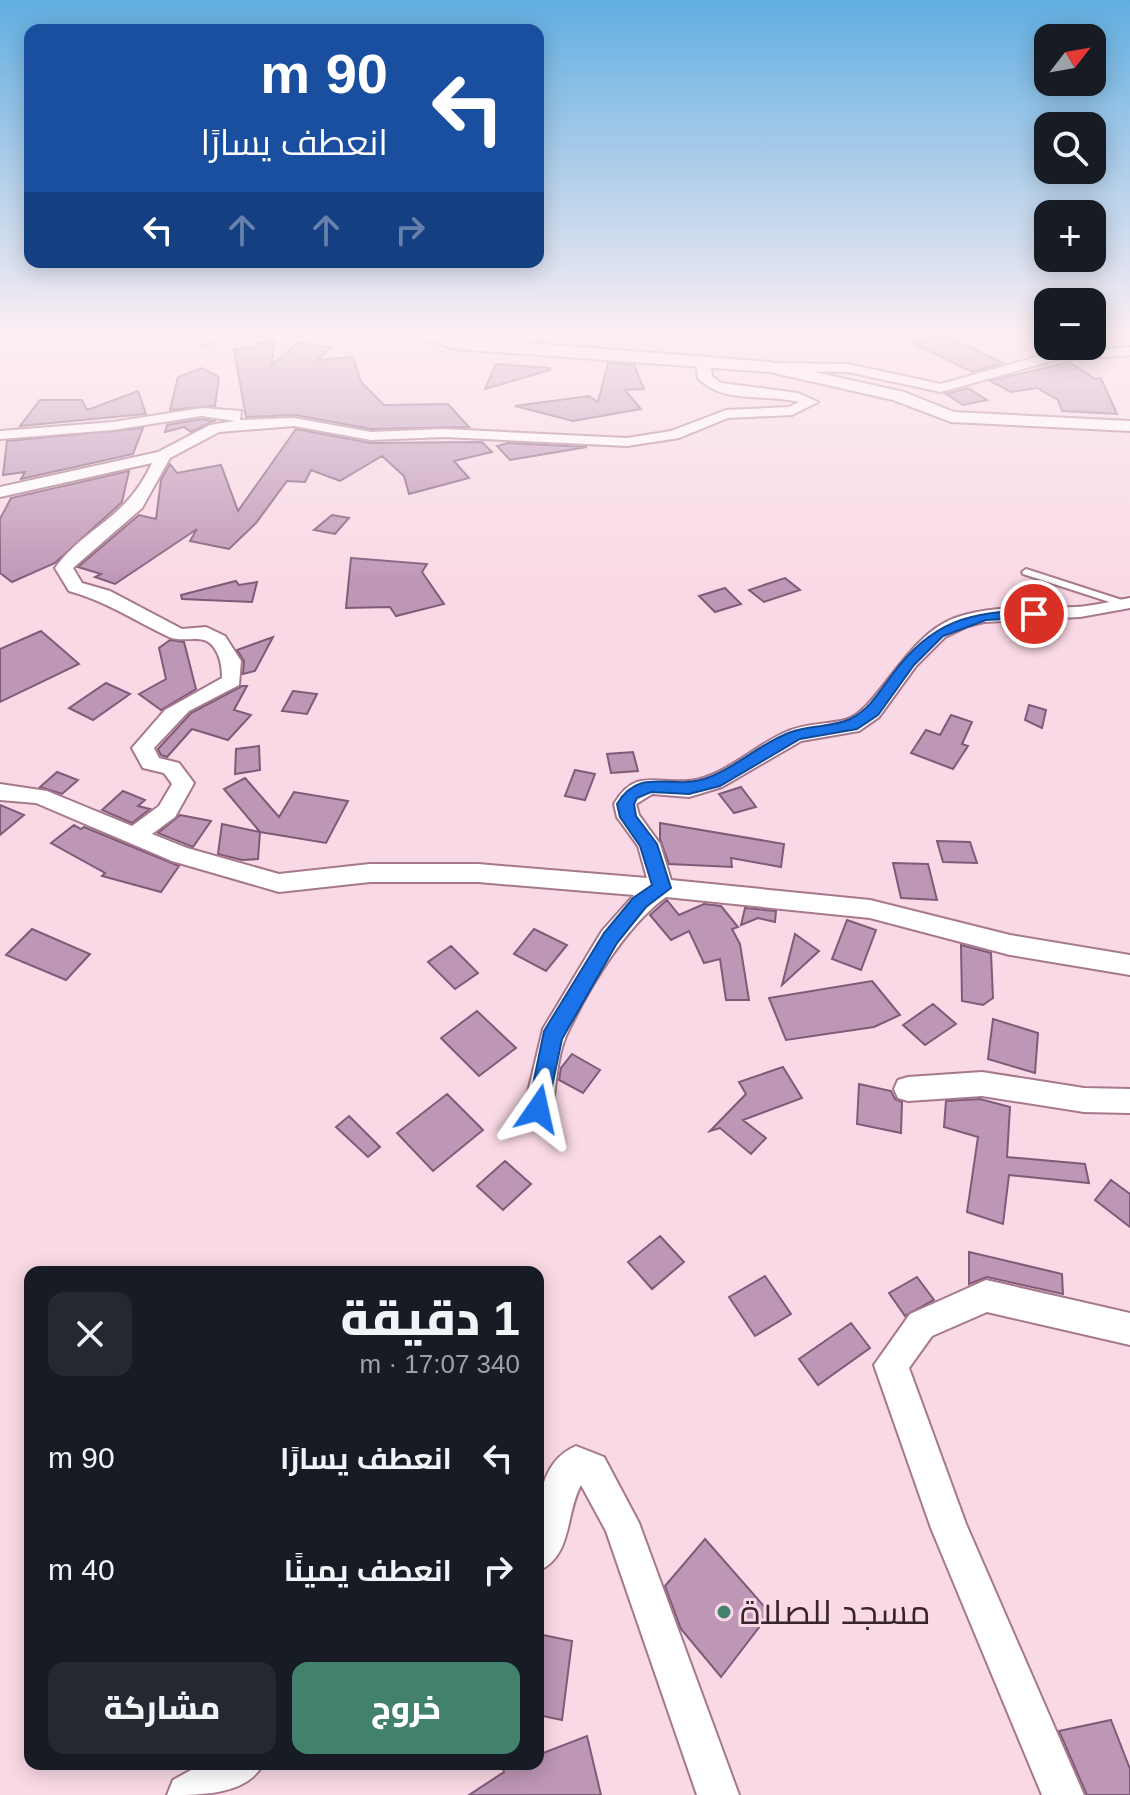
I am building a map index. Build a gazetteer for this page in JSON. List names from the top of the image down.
{
  "places": ["مسجد للصلاة"],
  "north": "top right",
  "page": {
    "map_buttons": ["+", "−"],
    "turn": ["90 m", "انعطف يسارًا"],
    "heading": ["1 دقيقة", "340 m · 17:07"],
    "list": [
      {
        "name": "انعطف يسارًا",
        "value": "90 m"
      },
      {
        "name": "انعطف يمينًا",
        "value": "40 m"
      }
    ],
    "buttons": ["خروج", "مشاركة"]
  }
}
